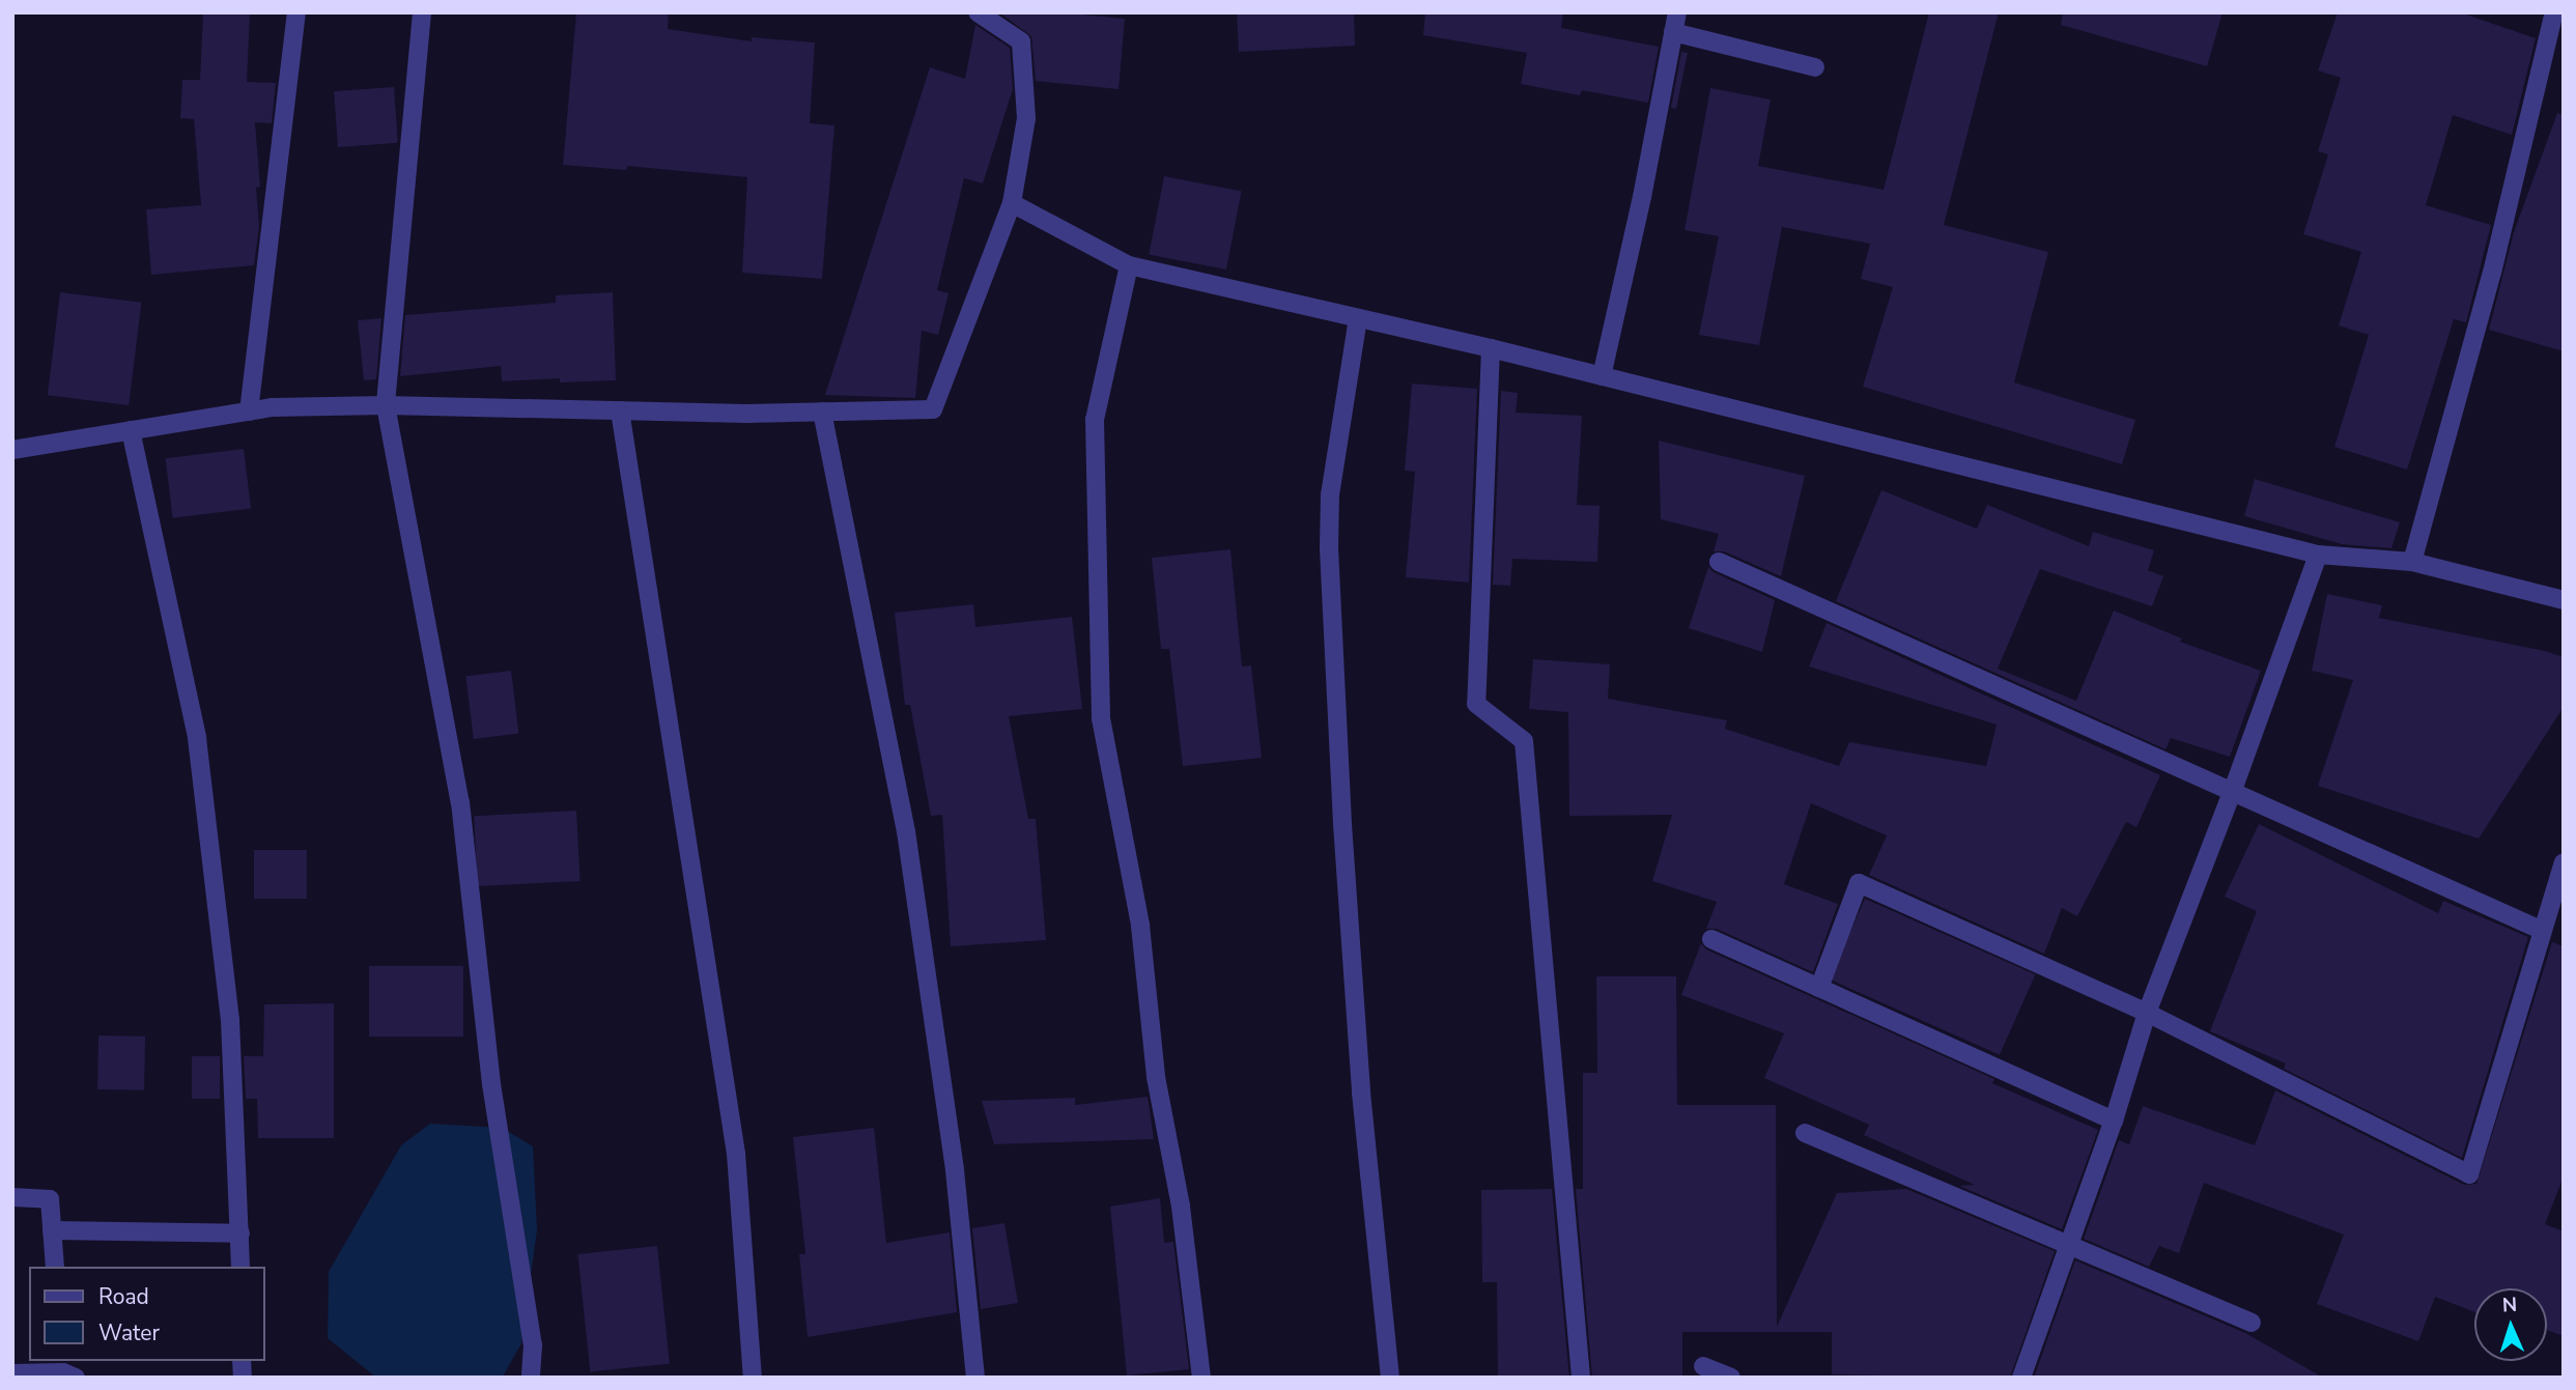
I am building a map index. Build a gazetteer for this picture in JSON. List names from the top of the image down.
{
  "legend": ["Road", "Water"],
  "north": "top"
}
